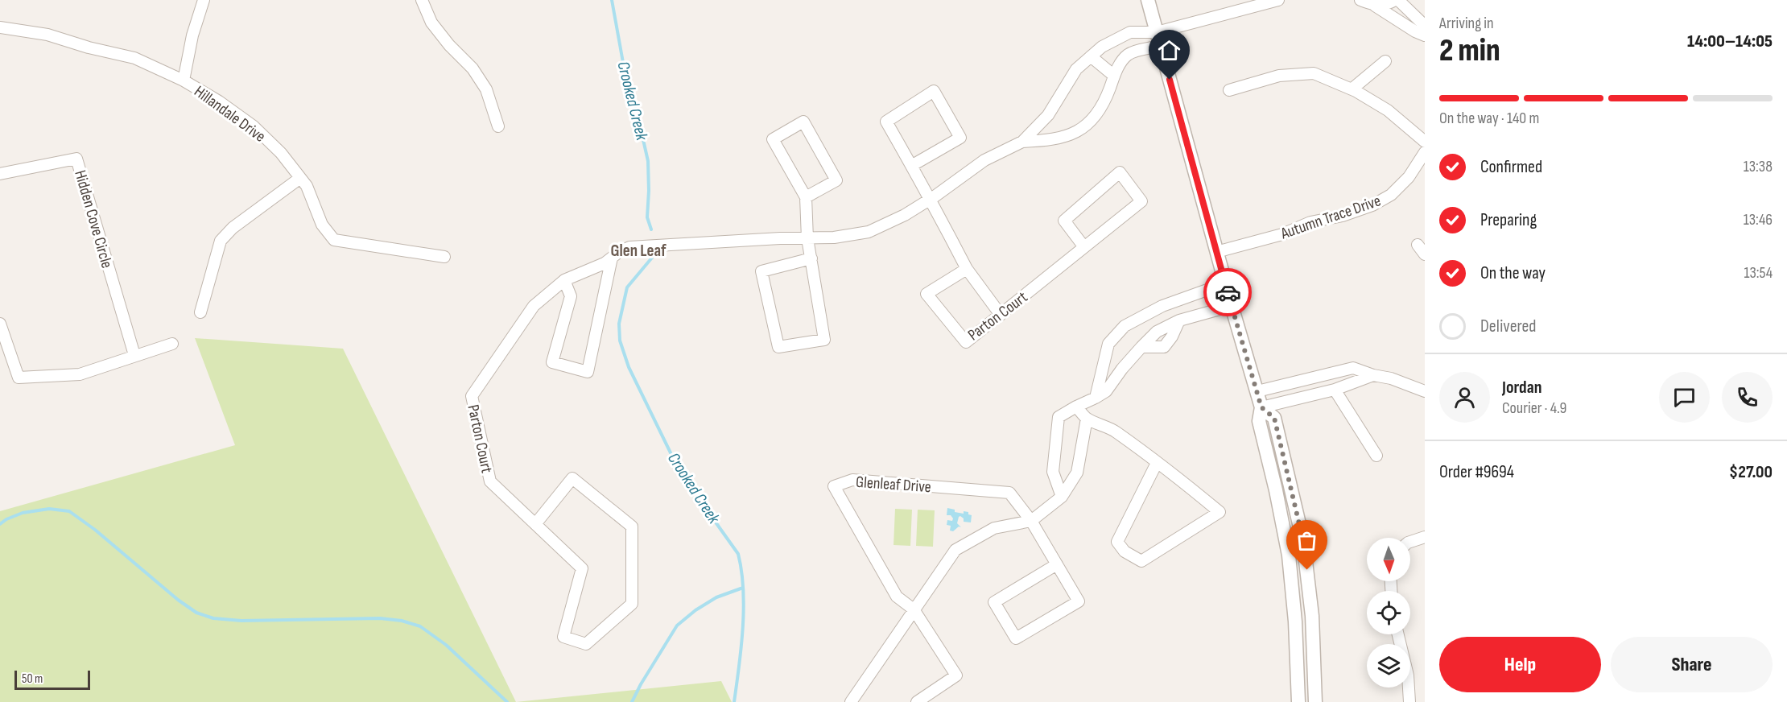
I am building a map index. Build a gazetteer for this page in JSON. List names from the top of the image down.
{
  "streets": {
    "street": [
      "Hillandale Drive",
      "Autumn Trace Drive",
      "Hidden Cove Circle",
      "Parton Court",
      "Glenleaf Drive"
    ]
  },
  "districts": ["Glen Leaf"],
  "water": ["Crooked Creek"],
  "scale_bar": "50 m",
  "north": "bottom",
  "page": {
    "heading": ["2 min", "Arriving in", "14:00–14:05"],
    "panel": [
      "Jordan",
      "Courier · 4.9",
      "Order #9694",
      "$27.00"
    ],
    "bar": "On the way · 140 m",
    "list": [
      ["Confirmed", "13:38"],
      ["Preparing", "13:46"],
      ["On the way", "13:54"],
      "Delivered"
    ],
    "buttons": ["Help", "Share"],
    "scale": "50 m"
  }
}
